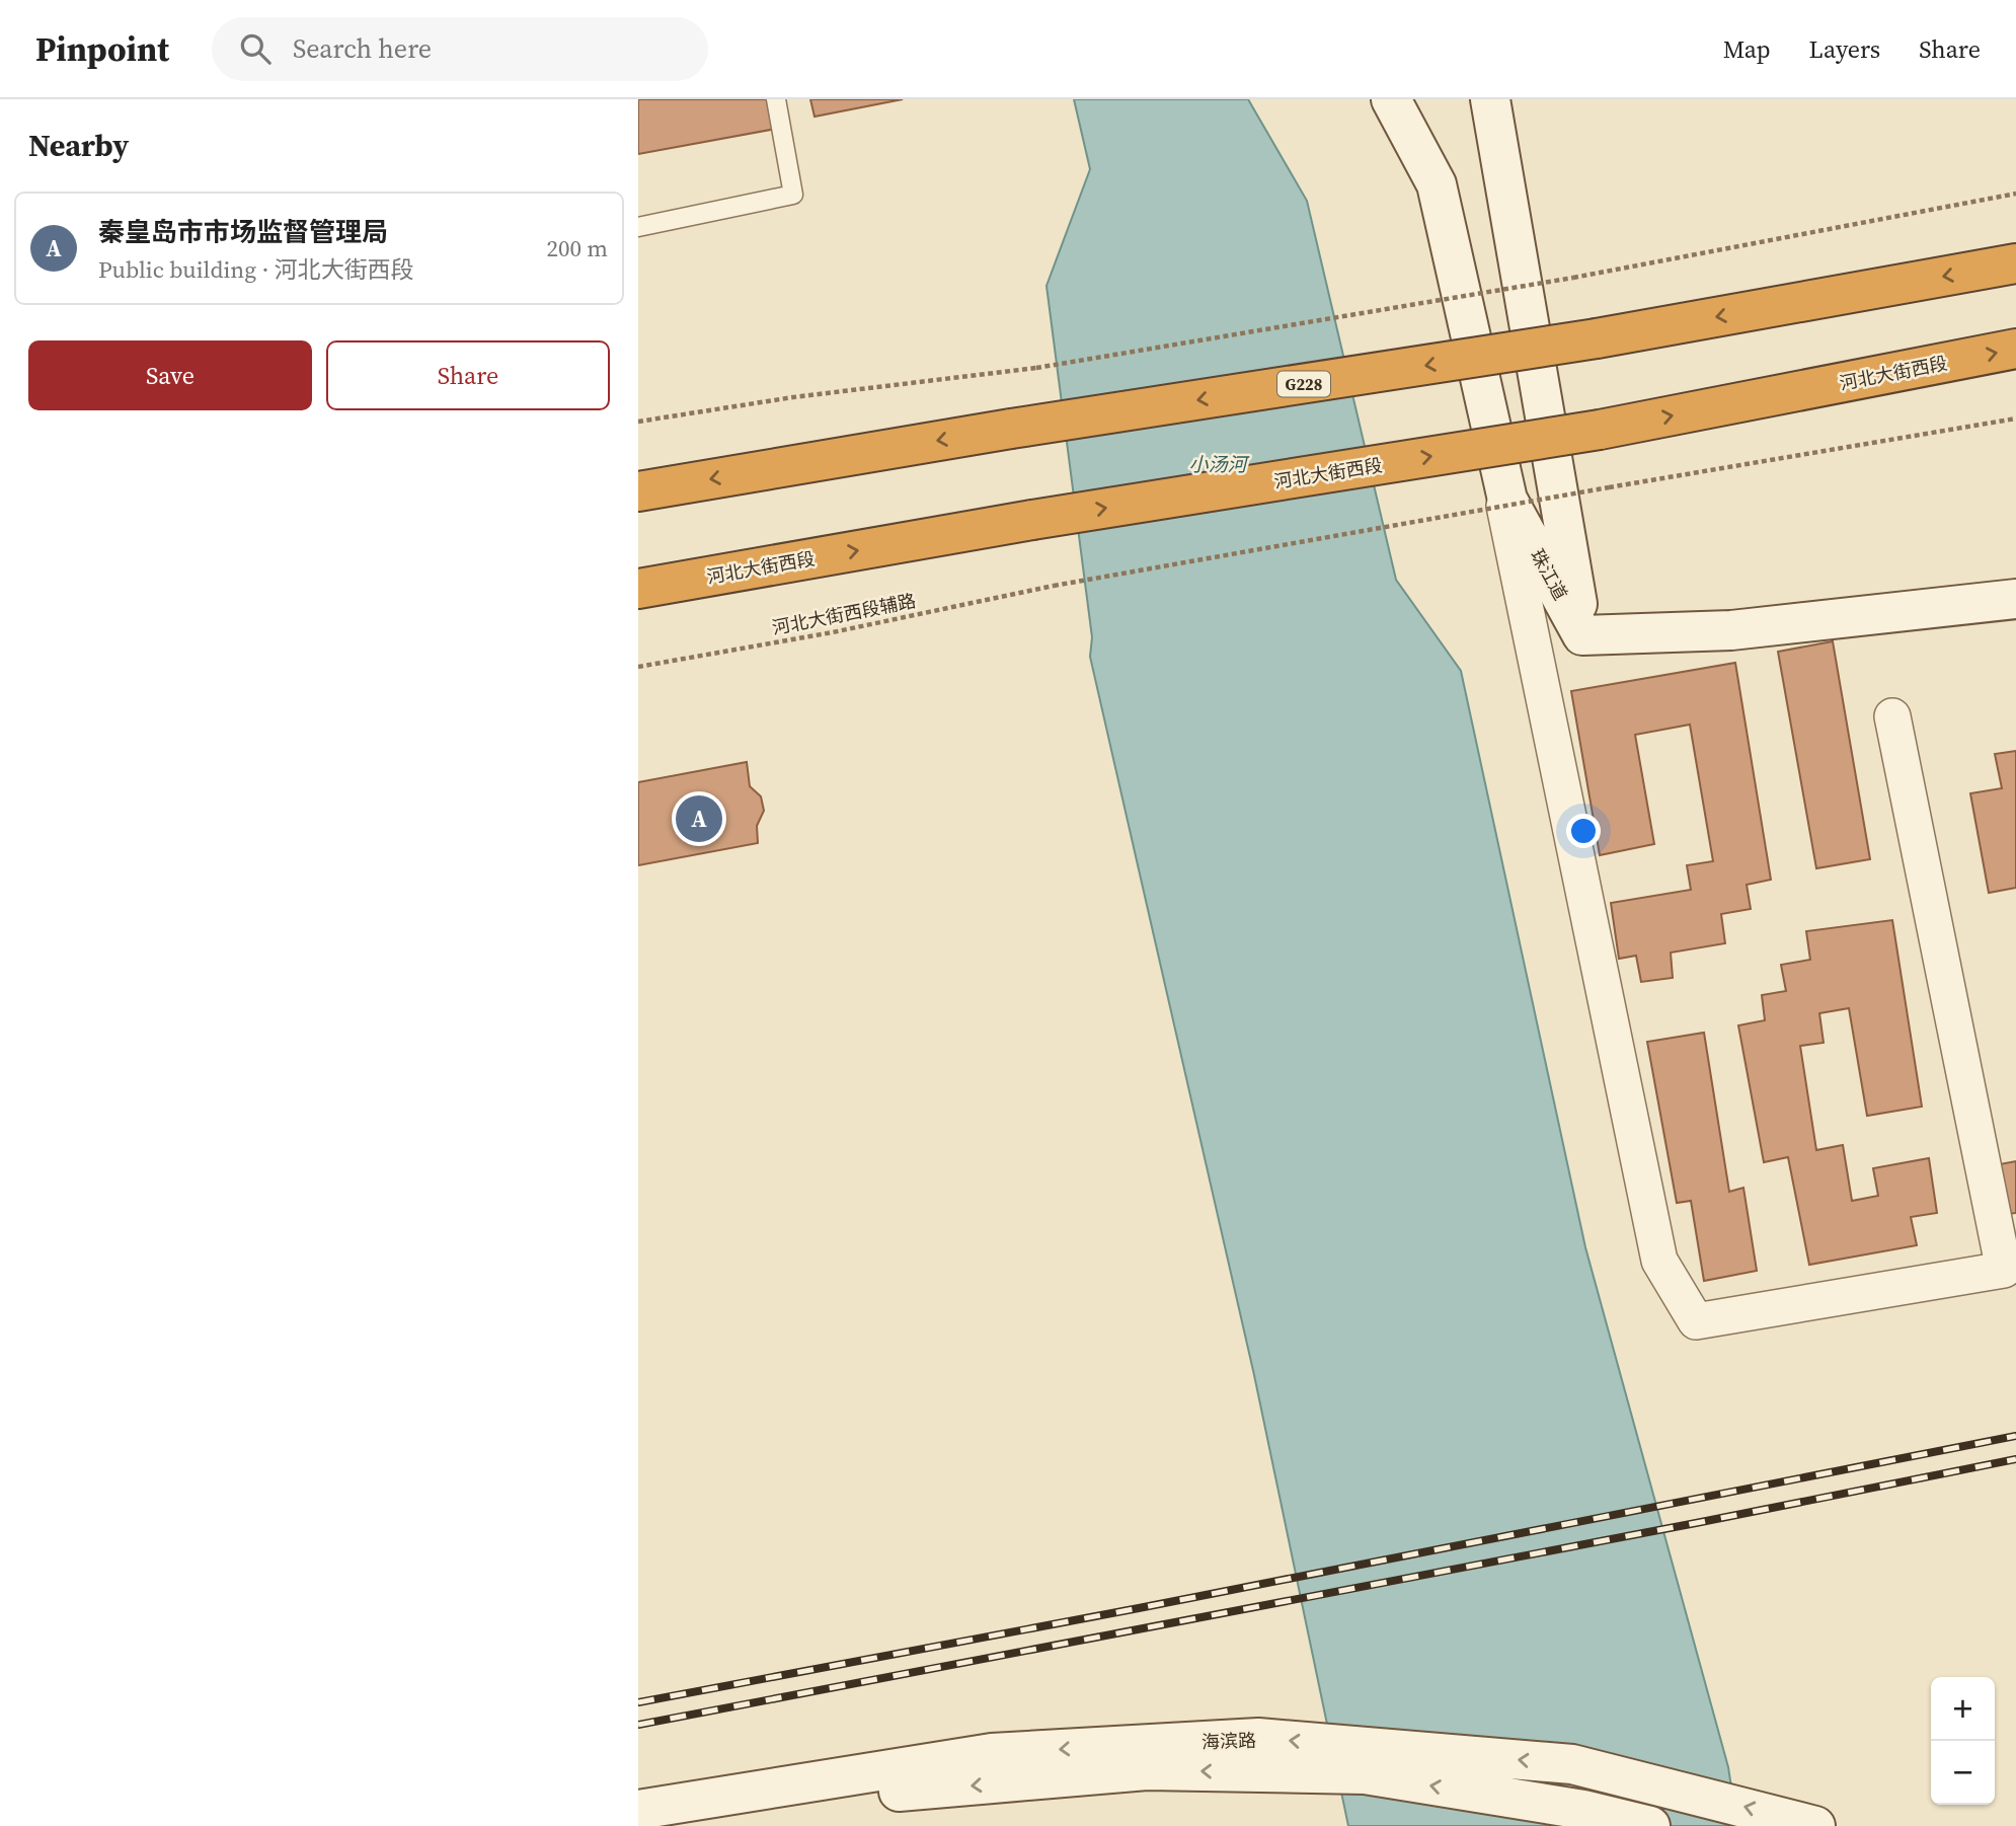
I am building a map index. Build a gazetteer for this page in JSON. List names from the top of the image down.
{
  "streets": {
    "highway": ["河北大街西段", "G228"],
    "street": ["珠江道", "海滨路"],
    "path": ["河北大街西段辅路"]
  },
  "one_way": ["海滨路"],
  "water": ["小汤河"],
  "page": {
    "header": "Pinpoint",
    "search": "Search here",
    "nav": ["Map", "Layers", "Share"],
    "heading": "Nearby",
    "list": [
      {
        "mark": "A",
        "name": "秦皇岛市市场监督管理局",
        "note": "Public building · 河北大街西段",
        "value": "200 m"
      }
    ],
    "buttons": ["Save", "Share"],
    "pins": "A",
    "map_buttons": ["+", "−"]
  }
}
